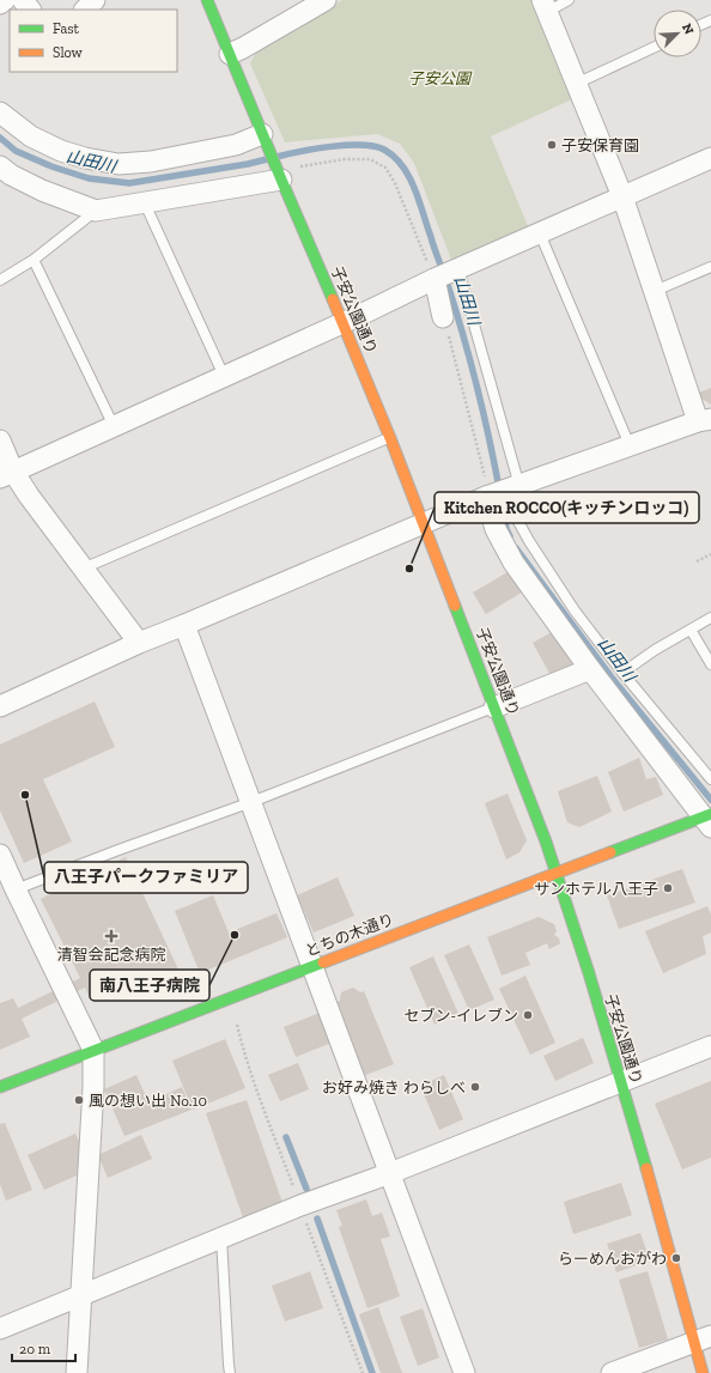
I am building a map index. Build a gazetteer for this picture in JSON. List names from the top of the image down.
{
  "streets": {
    "street": ["子安公園通り", "とちの木通り"]
  },
  "crossings": [
    ["子安公園通り", "とちの木通り"]
  ],
  "water": ["山田川"],
  "parks": ["子安公園"],
  "places": {
    "other": [
      "子安保育園",
      "Kitchen ROCCO(キッチンロッコ)",
      "八王子パークファミリア",
      "サンホテル八王子",
      "南八王子病院",
      "セブン-イレブン",
      "お好み焼き わらしべ",
      "風の想い出 No.10",
      "らーめんおがわ"
    ],
    "health": ["清智会記念病院"]
  },
  "legend": ["Fast", "Slow"],
  "scale_bar": "20 m",
  "north": "top right"
}
